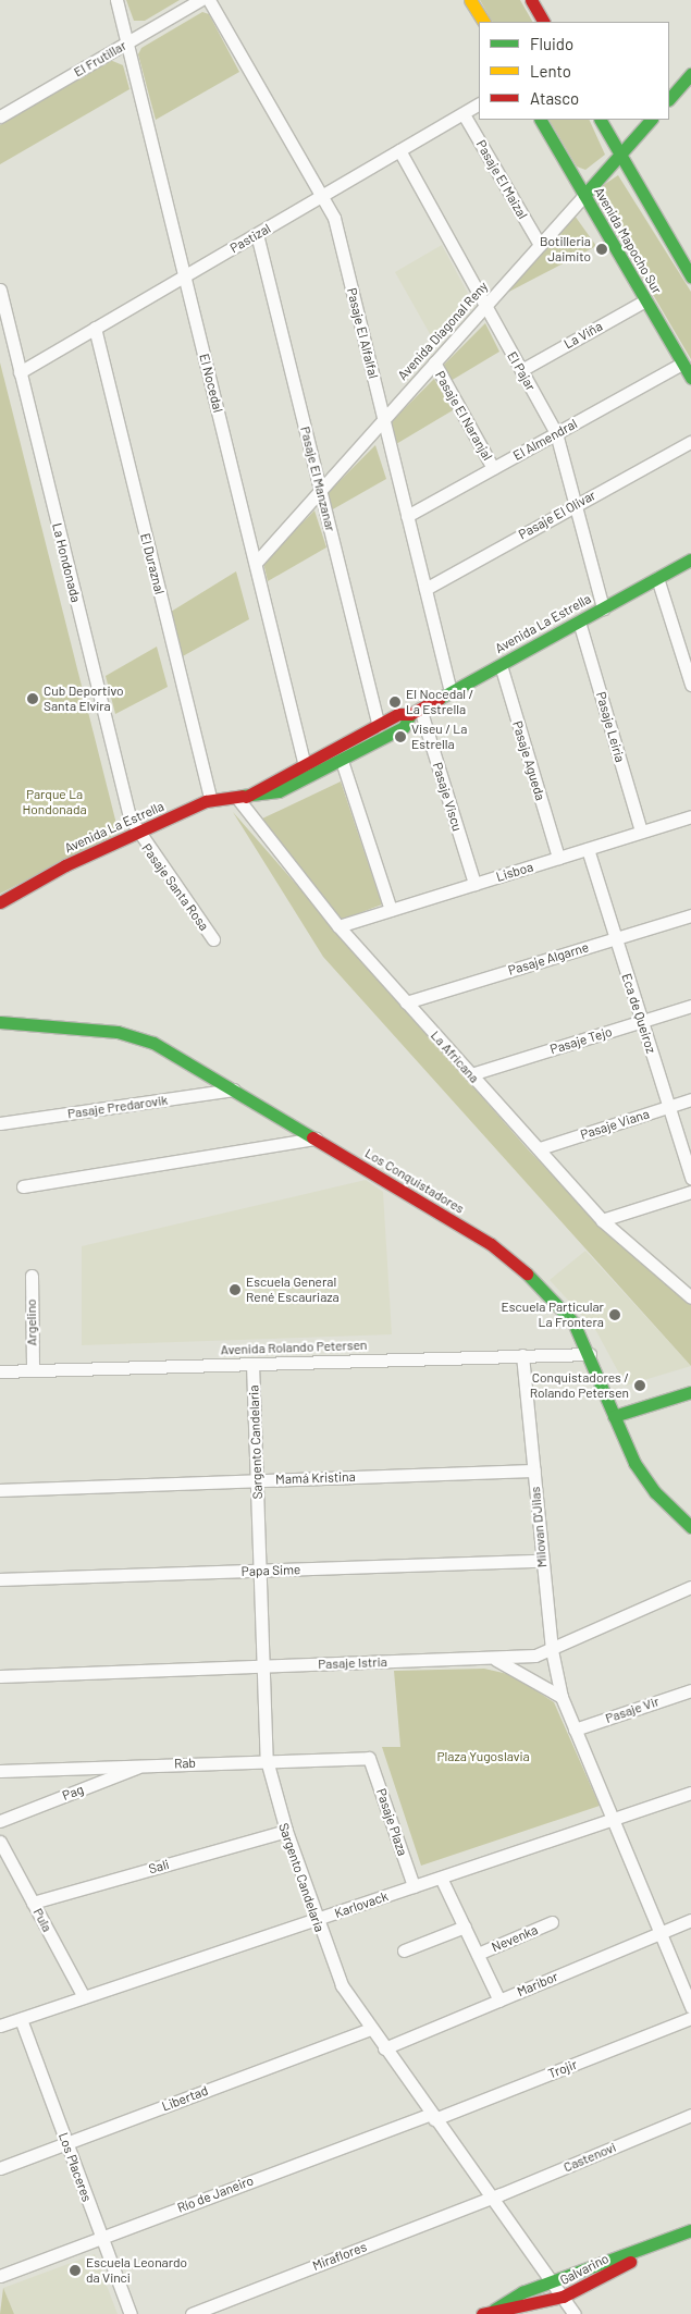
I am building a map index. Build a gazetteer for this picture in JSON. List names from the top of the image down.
{
  "streets": {
    "street": [
      "El Frutillar",
      "Pasaje El Maizal",
      "Pastizal",
      "Avenida Mapocho Sur",
      "Avenida Diagonal Reny",
      "Pasaje El Alfalfal",
      "La Viña",
      "El Pajar",
      "El Nocedal",
      "Pasaje El Naranjal",
      "El Almendral",
      "Pasaje El Manzanar",
      "Pasaje El Olivar",
      "La Hondonada",
      "El Duraznal",
      "Avenida La Estrella",
      "Pasaje Leiria",
      "Pasaje Agueda",
      "Pasaje Viscu",
      "Lisboa",
      "Pasaje Santa Rosa",
      "Pasaje Algarne",
      "Eca de Queiroz",
      "Pasaje Tejo",
      "La Africana",
      "Pasaje Predarovik",
      "Pasaje Viana",
      "Los Conquistadores",
      "Argelino",
      "Avenida Rolando Petersen",
      "Sargento Candelaria",
      "Mamá Kristina",
      "Milovan D'Jilas",
      "Papa Sime",
      "Pasaje Istria",
      "Pasaje Vir",
      "Rab",
      "Pag",
      "Pasaje Plaza",
      "Sali",
      "Karlovack",
      "Pula",
      "Nevenka",
      "Maribor",
      "Trojir",
      "Libertad",
      "Castenovi",
      "Los Placeres",
      "Río de Janeiro",
      "Miraflores",
      "Galvarino"
    ]
  },
  "crossings": [
    ["El Frutillar", "El Nocedal"],
    ["Pasaje El Maizal", "Pastizal"],
    ["Pasaje El Maizal", "Avenida Diagonal Reny"],
    ["Pastizal", "Pasaje El Alfalfal"],
    ["Pastizal", "El Pajar"],
    ["Pastizal", "El Nocedal"],
    ["Pastizal", "Pasaje El Manzanar"],
    ["Pastizal", "La Hondonada"],
    ["Pastizal", "El Duraznal"],
    ["Avenida Mapocho Sur", "Avenida Diagonal Reny"],
    ["Avenida Mapocho Sur", "La Viña"],
    ["Avenida Mapocho Sur", "El Almendral"],
    ["Avenida Diagonal Reny", "Pasaje El Alfalfal"],
    ["Avenida Diagonal Reny", "El Pajar"],
    ["Avenida Diagonal Reny", "El Nocedal"],
    ["Avenida Diagonal Reny", "Pasaje El Naranjal"],
    ["Avenida Diagonal Reny", "Pasaje El Manzanar"],
    ["Pasaje El Alfalfal", "El Almendral"],
    ["Pasaje El Alfalfal", "Pasaje El Olivar"],
    ["Pasaje El Alfalfal", "Avenida La Estrella"],
    ["La Viña", "El Pajar"],
    ["El Pajar", "El Almendral"],
    ["El Pajar", "Pasaje El Olivar"],
    ["El Pajar", "Avenida La Estrella"],
    ["El Nocedal", "Avenida La Estrella"],
    ["Pasaje El Naranjal", "El Almendral"],
    ["Pasaje El Manzanar", "Avenida La Estrella"],
    ["La Hondonada", "Avenida La Estrella"],
    ["La Hondonada", "Pasaje Santa Rosa"],
    ["El Duraznal", "Avenida La Estrella"],
    ["Avenida La Estrella", "Pasaje Leiria"],
    ["Avenida La Estrella", "Pasaje Agueda"],
    ["Avenida La Estrella", "Pasaje Viscu"],
    ["Avenida La Estrella", "Pasaje Santa Rosa"],
    ["Avenida La Estrella", "La Africana"],
    ["Pasaje Leiria", "Lisboa"],
    ["Pasaje Agueda", "Lisboa"],
    ["Pasaje Viscu", "Lisboa"],
    ["Lisboa", "Eca de Queiroz"],
    ["Lisboa", "La Africana"],
    ["Pasaje Algarne", "Eca de Queiroz"],
    ["Pasaje Algarne", "La Africana"],
    ["Eca de Queiroz", "Pasaje Tejo"],
    ["Eca de Queiroz", "Pasaje Viana"],
    ["Pasaje Tejo", "La Africana"],
    ["La Africana", "Pasaje Viana"],
    ["Pasaje Predarovik", "Los Conquistadores"],
    ["Los Conquistadores", "Avenida Rolando Petersen"],
    ["Argelino", "Avenida Rolando Petersen"],
    ["Avenida Rolando Petersen", "Sargento Candelaria"],
    ["Avenida Rolando Petersen", "Milovan D'Jilas"],
    ["Sargento Candelaria", "Mamá Kristina"],
    ["Sargento Candelaria", "Papa Sime"],
    ["Sargento Candelaria", "Pasaje Istria"],
    ["Sargento Candelaria", "Rab"],
    ["Sargento Candelaria", "Sali"],
    ["Sargento Candelaria", "Karlovack"],
    ["Sargento Candelaria", "Maribor"],
    ["Sargento Candelaria", "Trojir"],
    ["Sargento Candelaria", "Libertad"],
    ["Sargento Candelaria", "Castenovi"],
    ["Sargento Candelaria", "Río de Janeiro"],
    ["Sargento Candelaria", "Miraflores"],
    ["Sargento Candelaria", "Galvarino"],
    ["Mamá Kristina", "Milovan D'Jilas"],
    ["Milovan D'Jilas", "Papa Sime"],
    ["Milovan D'Jilas", "Pasaje Istria"],
    ["Milovan D'Jilas", "Pasaje Vir"],
    ["Milovan D'Jilas", "Karlovack"],
    ["Milovan D'Jilas", "Maribor"],
    ["Rab", "Pag"],
    ["Rab", "Pasaje Plaza"],
    ["Pasaje Plaza", "Karlovack"],
    ["Sali", "Pula"],
    ["Karlovack", "Pula"],
    ["Karlovack", "Nevenka"],
    ["Karlovack", "Los Placeres"],
    ["Nevenka", "Maribor"],
    ["Trojir", "Río de Janeiro"],
    ["Libertad", "Los Placeres"],
    ["Castenovi", "Miraflores"],
    ["Los Placeres", "Río de Janeiro"]
  ],
  "parks": ["Parque La Hondonada", "Plaza Yugoslavia"],
  "places": [
    "Botilleria Jaimito",
    "Cub Deportivo Santa Elvira",
    "El Nocedal / La Estrella",
    "Viseu / La Estrella",
    "Escuela General René Escauriaza",
    "Escuela Particular La Frontera",
    "Conquistadores / Rolando Petersen",
    "Escuela Leonardo da Vinci"
  ],
  "legend": ["Fluido", "Lento", "Atasco"]
}
